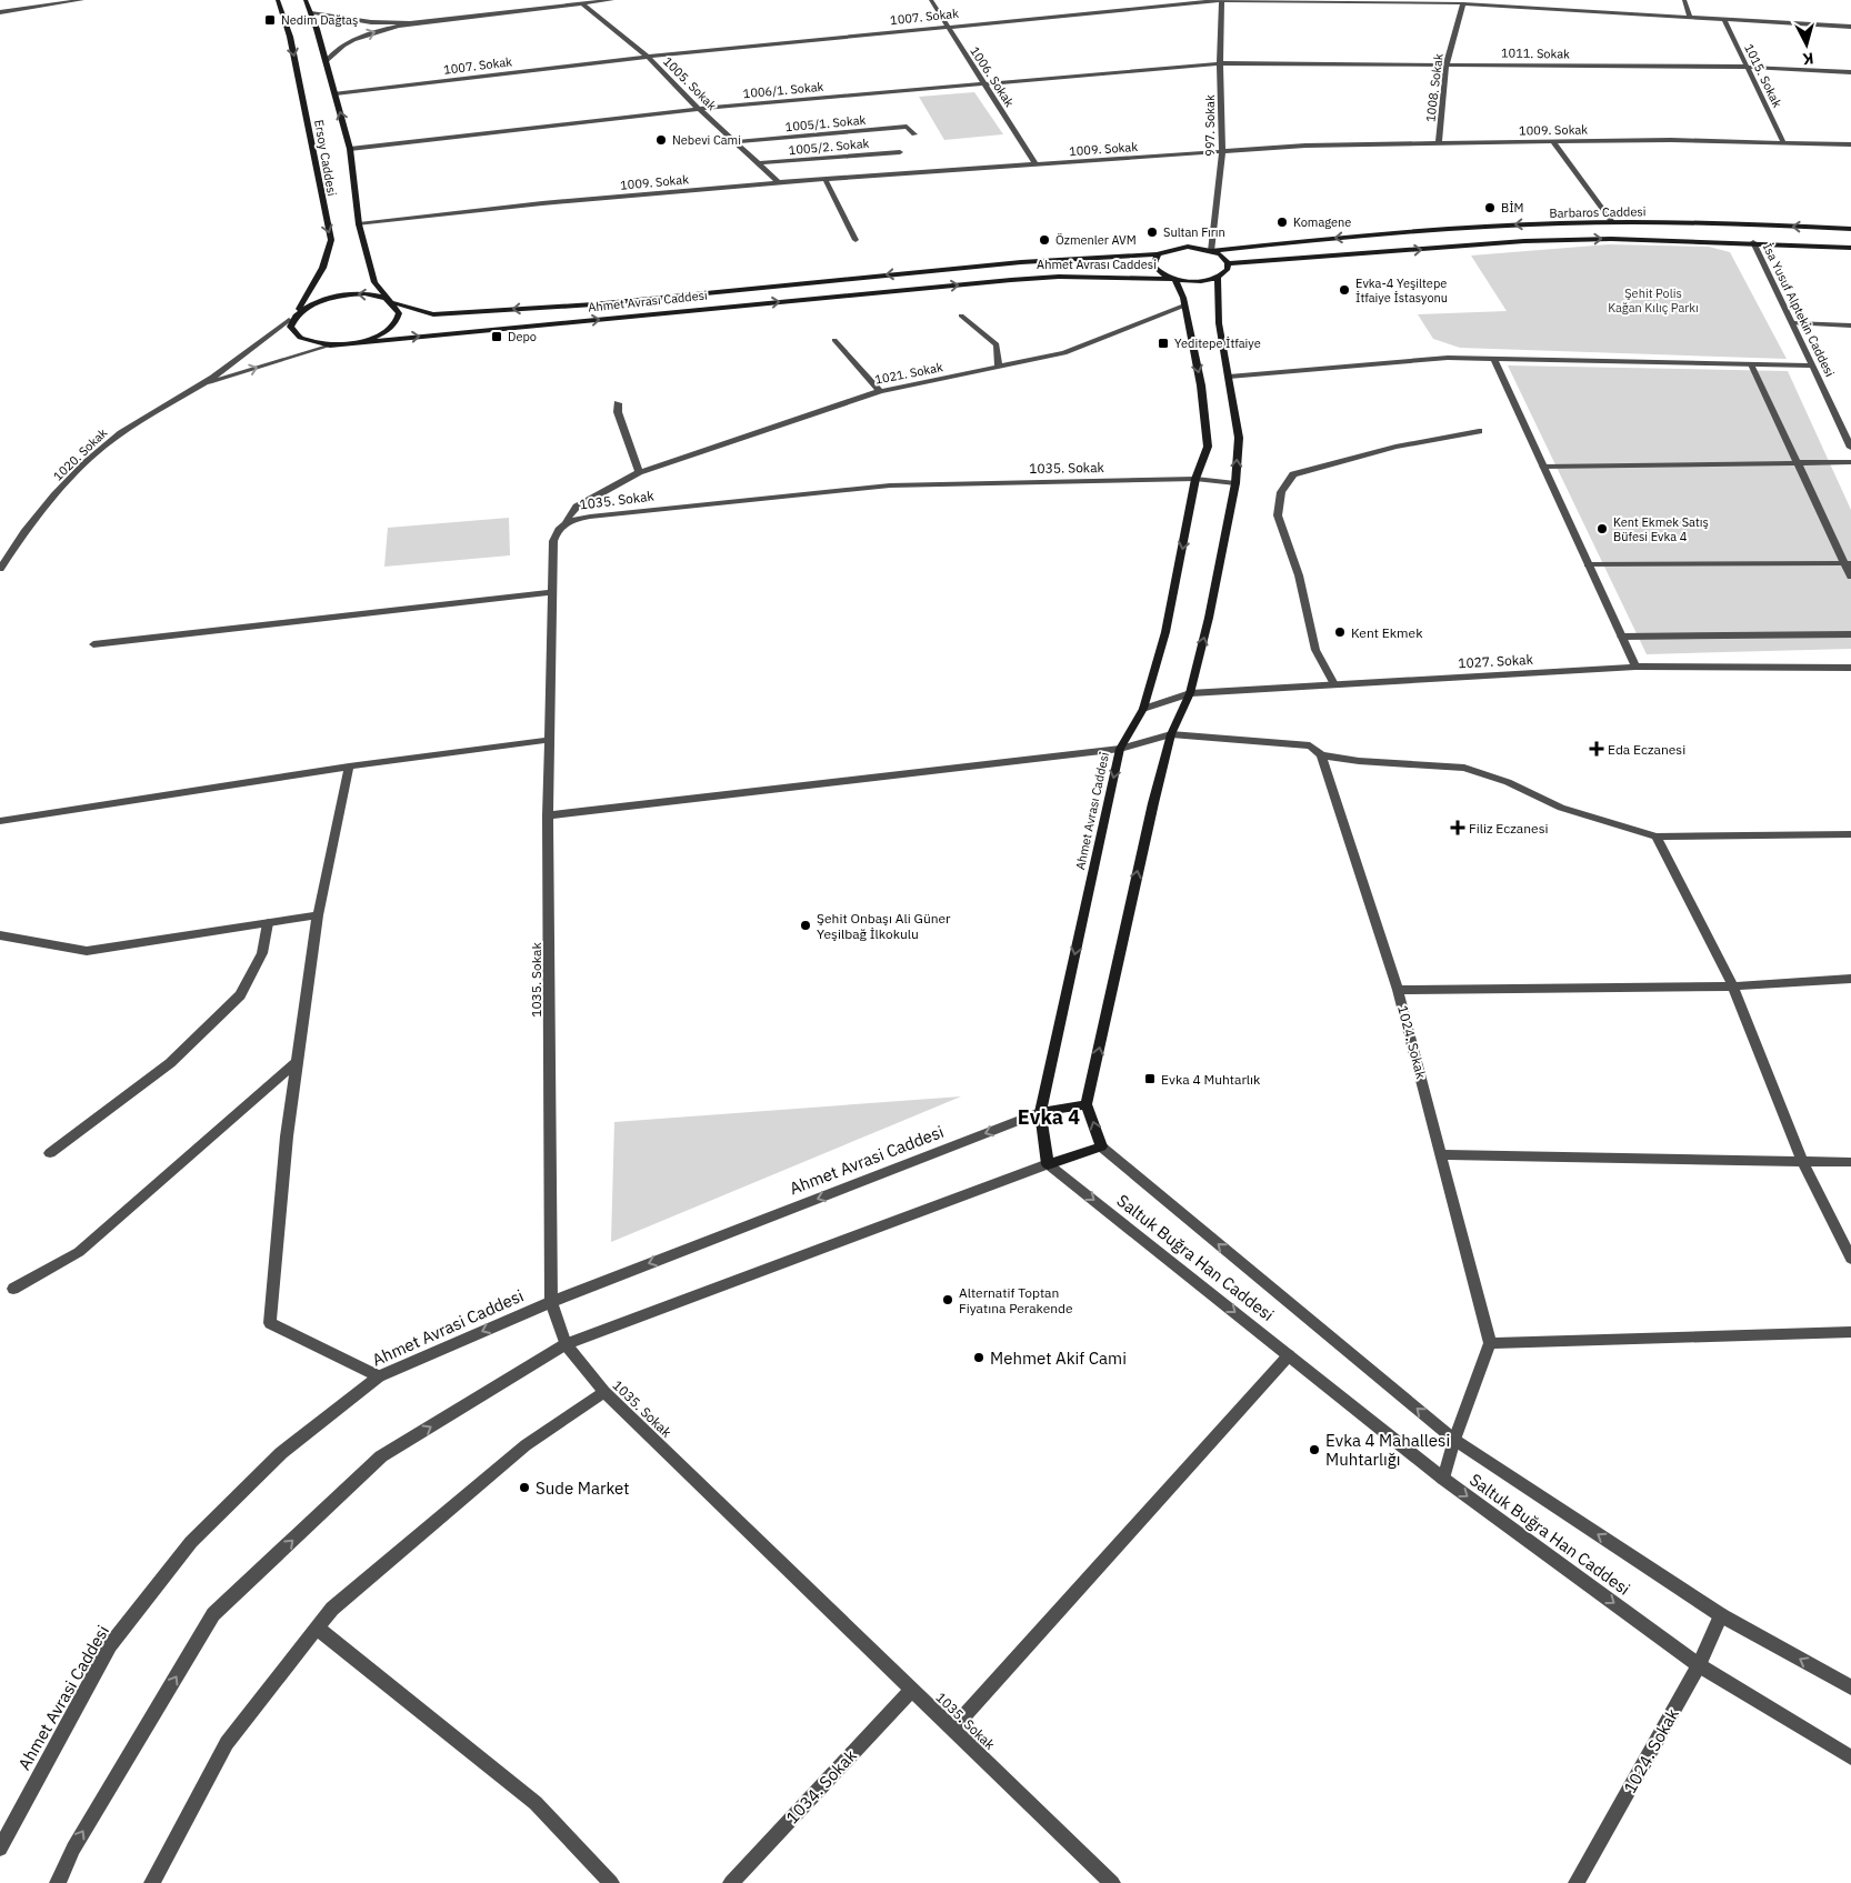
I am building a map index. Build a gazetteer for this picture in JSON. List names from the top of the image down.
{
  "streets": {
    "main road": ["Ersoy Caddesi", "Barbaros Caddesi", "Ahmet Avrası Caddesi"],
    "street": [
      "1007. Sokak",
      "1011. Sokak",
      "1015. Sokak",
      "1006. Sokak",
      "1005. Sokak",
      "1008. Sokak",
      "1006/1. Sokak",
      "1005/1. Sokak",
      "997. Sokak",
      "1009. Sokak",
      "1005/2. Sokak",
      "İsa Yusuf Alptekin Caddesi",
      "1021. Sokak",
      "1020. Sokak",
      "1035. Sokak",
      "1027. Sokak",
      "1024. Sokak",
      "Ahmet Avrasi Caddesi",
      "Saltuk Buğra Han Caddesi",
      "1034. Sokak"
    ]
  },
  "crossings": [
    ["1007. Sokak", "1015. Sokak"],
    ["1007. Sokak", "1006. Sokak"],
    ["1007. Sokak", "1005. Sokak"],
    ["1007. Sokak", "1008. Sokak"],
    ["1007. Sokak", "997. Sokak"],
    ["1007. Sokak", "Ersoy Caddesi"],
    ["1011. Sokak", "1015. Sokak"],
    ["1011. Sokak", "1008. Sokak"],
    ["1011. Sokak", "1006/1. Sokak"],
    ["1011. Sokak", "997. Sokak"],
    ["1015. Sokak", "1009. Sokak"],
    ["1006. Sokak", "1006/1. Sokak"],
    ["1006. Sokak", "1009. Sokak"],
    ["1005. Sokak", "1006/1. Sokak"],
    ["1005. Sokak", "1005/1. Sokak"],
    ["1005. Sokak", "1009. Sokak"],
    ["1005. Sokak", "1005/2. Sokak"],
    ["1008. Sokak", "1009. Sokak"],
    ["1006/1. Sokak", "997. Sokak"],
    ["1006/1. Sokak", "Ersoy Caddesi"],
    ["997. Sokak", "1009. Sokak"],
    ["997. Sokak", "Barbaros Caddesi"],
    ["1009. Sokak", "Ersoy Caddesi"],
    ["Ersoy Caddesi", "Ahmet Avrası Caddesi"],
    ["Ersoy Caddesi", "1020. Sokak"],
    ["Barbaros Caddesi", "Ahmet Avrası Caddesi"],
    ["Barbaros Caddesi", "İsa Yusuf Alptekin Caddesi"],
    ["Ahmet Avrası Caddesi", "1021. Sokak"],
    ["Ahmet Avrası Caddesi", "1020. Sokak"],
    ["Ahmet Avrası Caddesi", "1035. Sokak"],
    ["Ahmet Avrası Caddesi", "1027. Sokak"],
    ["Ahmet Avrası Caddesi", "Ahmet Avrasi Caddesi"],
    ["1021. Sokak", "1035. Sokak"],
    ["1035. Sokak", "Ahmet Avrasi Caddesi"],
    ["1035. Sokak", "1034. Sokak"],
    ["1024. Sokak", "Saltuk Buğra Han Caddesi"]
  ],
  "districts": ["Evka 4"],
  "parks": ["Şehit Polis Kağan Kılıç Parkı"],
  "places": {
    "transit": [
      "Nedim Dağtaş",
      "Depo",
      "Yeditepe İtfaiye",
      "Evka 4 Muhtarlık"
    ],
    "other": [
      "Nebevi Cami",
      "BİM",
      "Komagene",
      "Sultan Fırın",
      "Özmenler AVM",
      "Evka-4 Yeşiltepe İtfaiye İstasyonu",
      "Kent Ekmek Satış Büfesi Evka 4",
      "Kent Ekmek",
      "Şehit Onbaşı Ali Güner Yeşilbağ İlkokulu",
      "Alternatif Toptan Fiyatına Perakende",
      "Mehmet Akif Cami",
      "Evka 4 Mahallesi Muhtarlığı",
      "Sude Market"
    ],
    "health": ["Eda Eczanesi", "Filiz Eczanesi"]
  },
  "north": "bottom"
}
